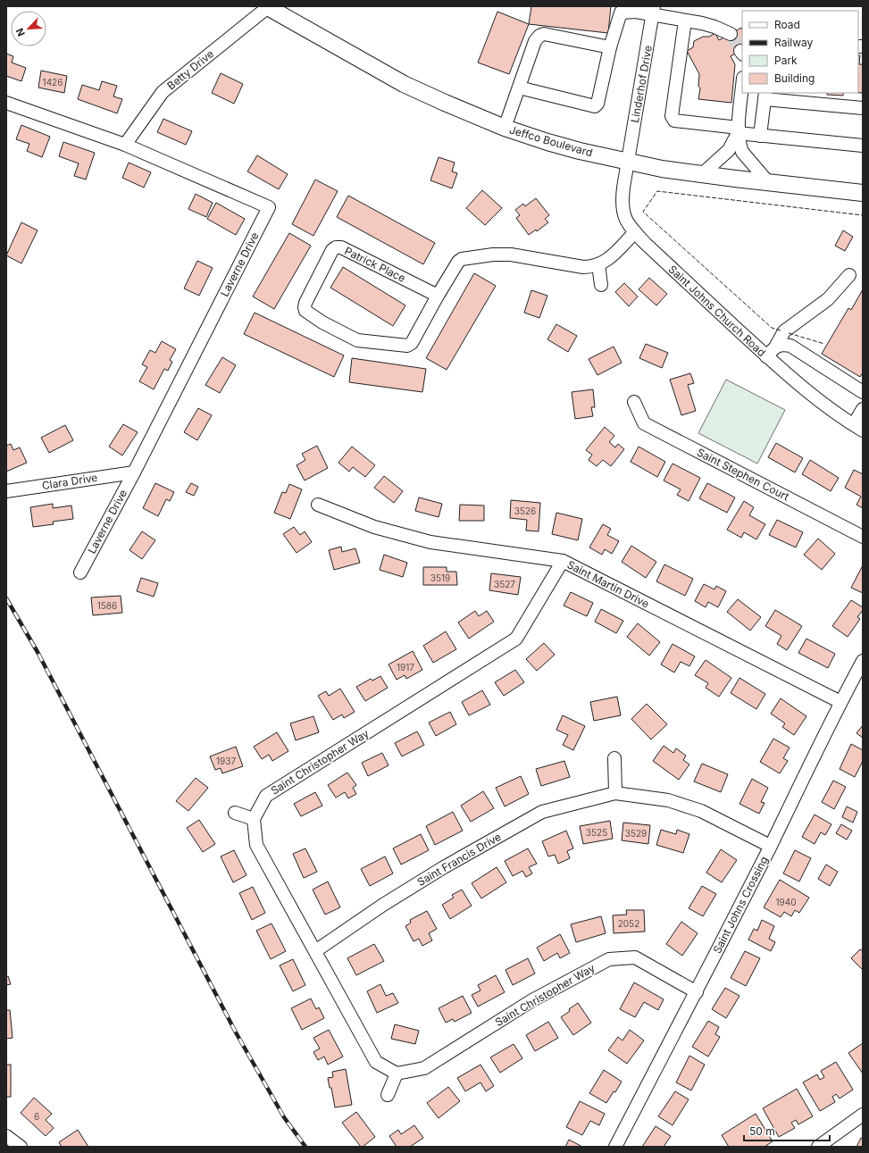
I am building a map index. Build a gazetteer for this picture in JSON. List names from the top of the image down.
{
  "streets": {
    "main road": ["Jeffco Boulevard"],
    "street": [
      "Betty Drive",
      "Linderhof Drive",
      "Laverne Drive",
      "Patrick Place",
      "Saint Johns Church Road",
      "Saint Stephen Court",
      "Clara Drive",
      "Saint Martin Drive",
      "Saint Christopher Way",
      "Saint Francis Drive",
      "Saint Johns Crossing"
    ]
  },
  "crossings": [
    ["Betty Drive", "Jeffco Boulevard"],
    ["Betty Drive", "Laverne Drive"],
    ["Linderhof Drive", "Jeffco Boulevard"],
    ["Linderhof Drive", "Saint Johns Church Road"],
    ["Jeffco Boulevard", "Saint Johns Church Road"],
    ["Laverne Drive", "Clara Drive"],
    ["Patrick Place", "Saint Johns Church Road"],
    ["Saint Martin Drive", "Saint Christopher Way"],
    ["Saint Martin Drive", "Saint Johns Crossing"],
    ["Saint Christopher Way", "Saint Johns Crossing"],
    ["Saint Francis Drive", "Saint Johns Crossing"]
  ],
  "house_numbers": [
    "1426",
    "3526",
    "3519",
    "3527",
    "1586",
    "1917",
    "1937",
    "3525",
    "3529",
    "1940",
    "2052",
    "6"
  ],
  "legend": [
    "Road",
    "Railway",
    "Park",
    "Building"
  ],
  "scale_bar": "50 m",
  "north": "bottom left"
}
